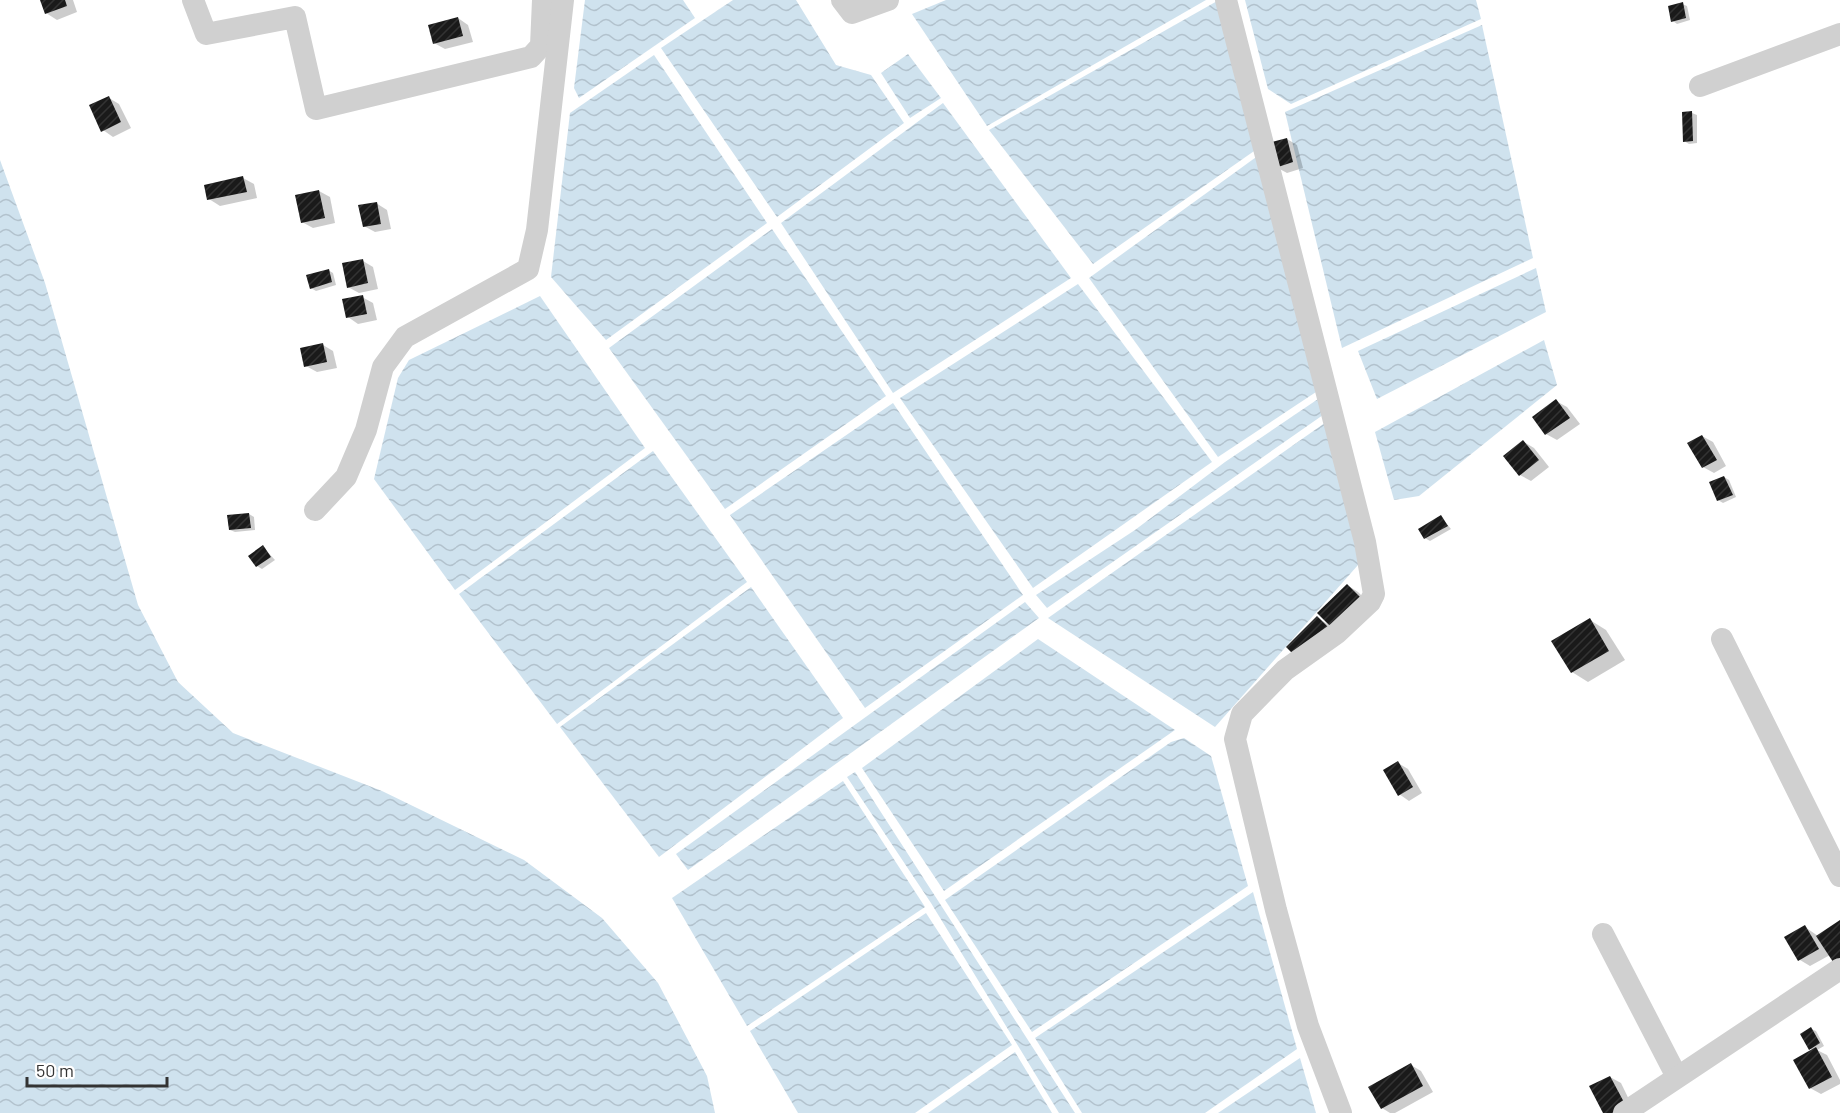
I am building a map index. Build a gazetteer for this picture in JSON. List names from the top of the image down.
{
  "scale_bar": "50 m"
}
